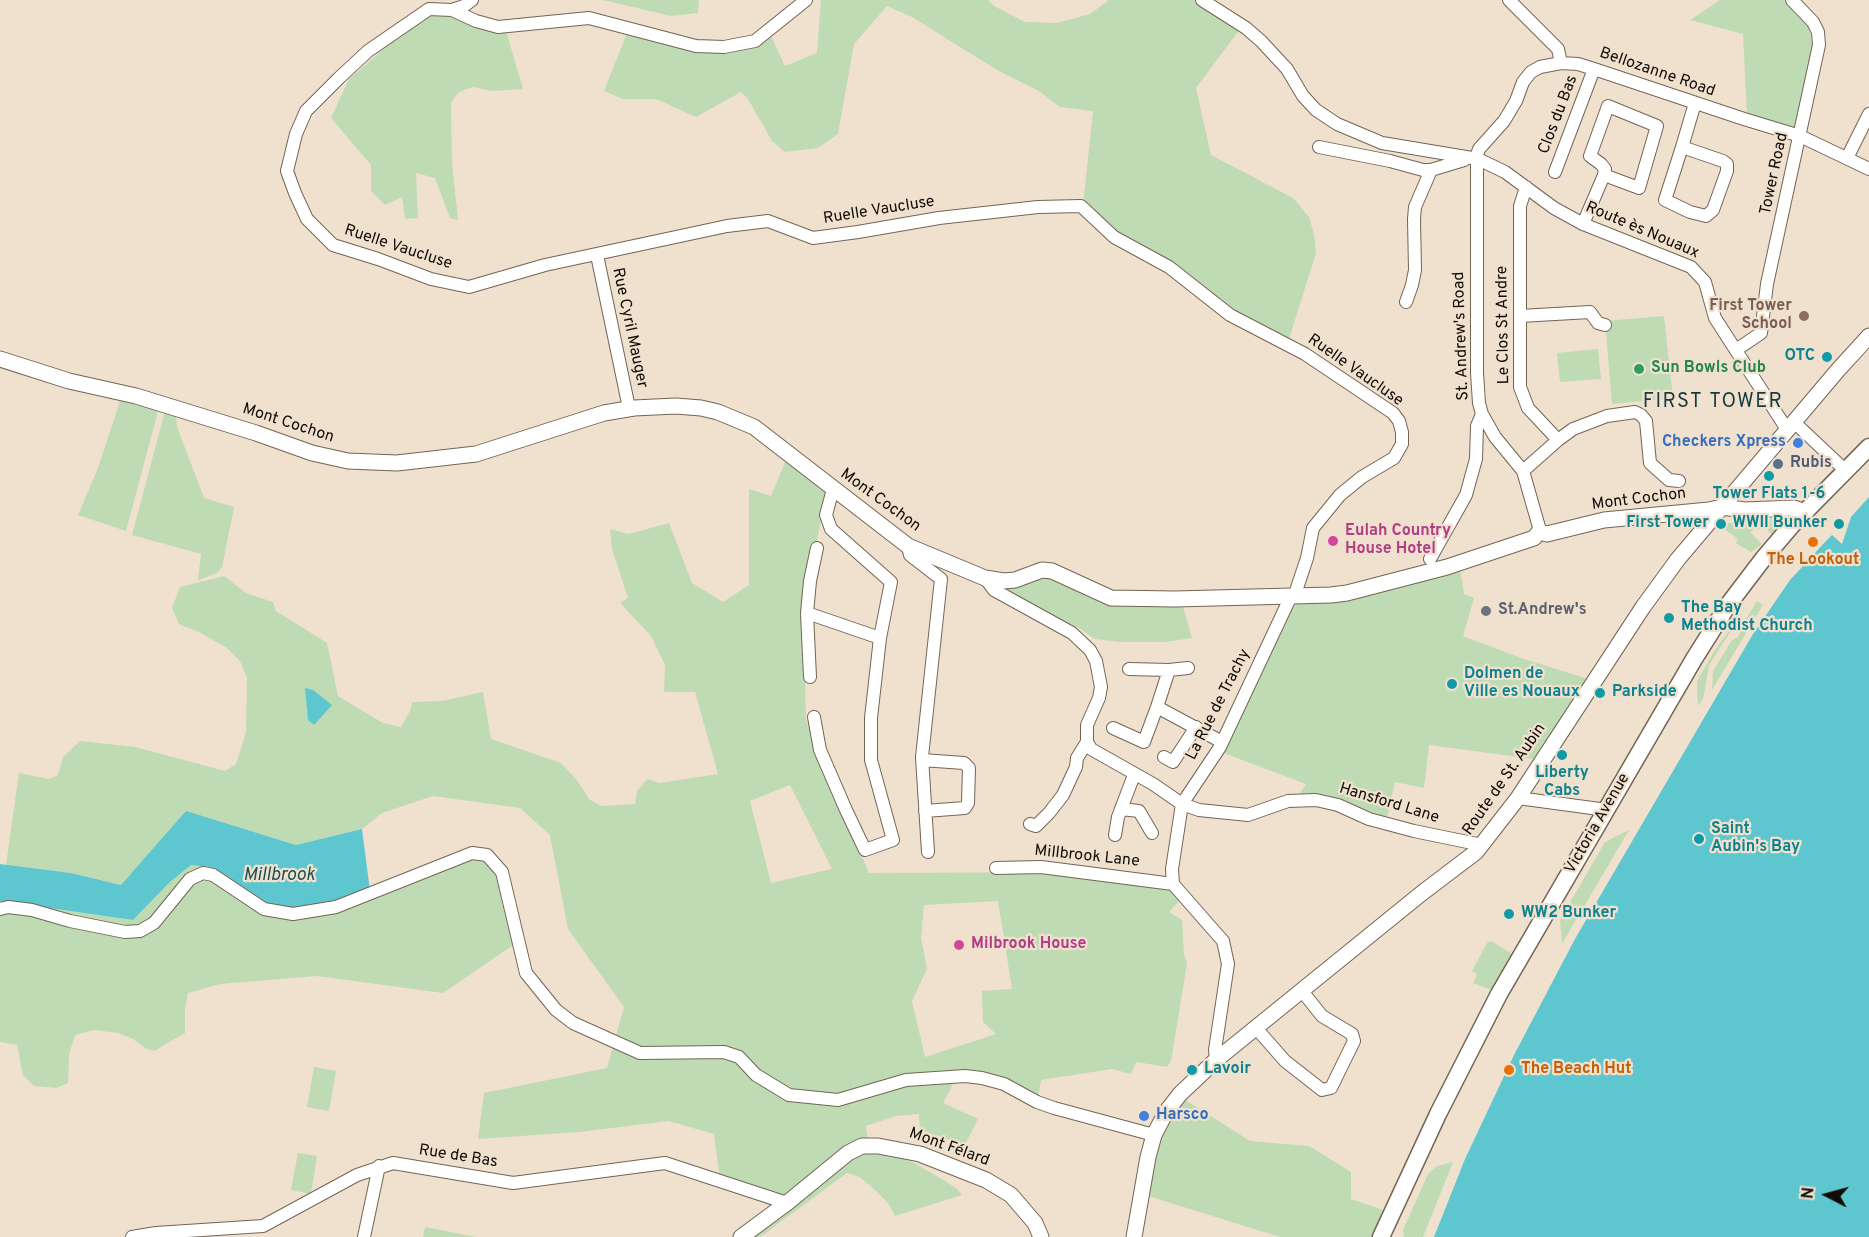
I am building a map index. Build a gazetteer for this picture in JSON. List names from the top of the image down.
{
  "streets": {
    "highway": ["Victoria Avenue"],
    "main road": ["Mont Cochon", "Route de St. Aubin", "Mont Félard"],
    "street": [
      "Bellozanne Road",
      "Clos du Bas",
      "Tower Road",
      "Ruelle Vaucluse",
      "Route ès Nouaux",
      "Le Clos St Andre",
      "Rue Cyril Mauger",
      "St. Andrew's Road",
      "La Rue de Trachy",
      "Hansford Lane",
      "Millbrook Lane",
      "Rue de Bas"
    ]
  },
  "crossings": [
    ["Bellozanne Road", "Clos du Bas"],
    ["Bellozanne Road", "Tower Road"],
    ["Bellozanne Road", "Route ès Nouaux"],
    ["Bellozanne Road", "St. Andrew's Road"],
    ["Tower Road", "Route ès Nouaux"],
    ["Ruelle Vaucluse", "Rue Cyril Mauger"],
    ["Ruelle Vaucluse", "Mont Cochon"],
    ["Ruelle Vaucluse", "La Rue de Trachy"],
    ["Route ès Nouaux", "Le Clos St Andre"],
    ["Route ès Nouaux", "St. Andrew's Road"],
    ["Route ès Nouaux", "Route de St. Aubin"],
    ["Route ès Nouaux", "Victoria Avenue"],
    ["Rue Cyril Mauger", "Mont Cochon"],
    ["St. Andrew's Road", "Mont Cochon"],
    ["Mont Cochon", "La Rue de Trachy"],
    ["Mont Cochon", "Route de St. Aubin"],
    ["Mont Cochon", "Victoria Avenue"],
    ["La Rue de Trachy", "Hansford Lane"],
    ["La Rue de Trachy", "Millbrook Lane"],
    ["Route de St. Aubin", "Hansford Lane"],
    ["Mont Félard", "Rue de Bas"]
  ],
  "districts": ["FIRST TOWER"],
  "water": ["Millbrook"],
  "places": [
    "First Tower School",
    "OTC",
    "Sun Bowls Club",
    "Checkers Xpress",
    "Rubis",
    "Tower Flats 1-6",
    "First Tower",
    "WWII Bunker",
    "Eulah Country House Hotel",
    "The Lookout",
    "St.Andrew's",
    "The Bay Methodist Church",
    "Dolmen de Ville es Nouaux",
    "Parkside",
    "Liberty Cabs",
    "Saint Aubin's Bay",
    "WW2 Bunker",
    "Milbrook House",
    "Lavoir",
    "The Beach Hut",
    "Harsco"
  ],
  "north": "left"
}
